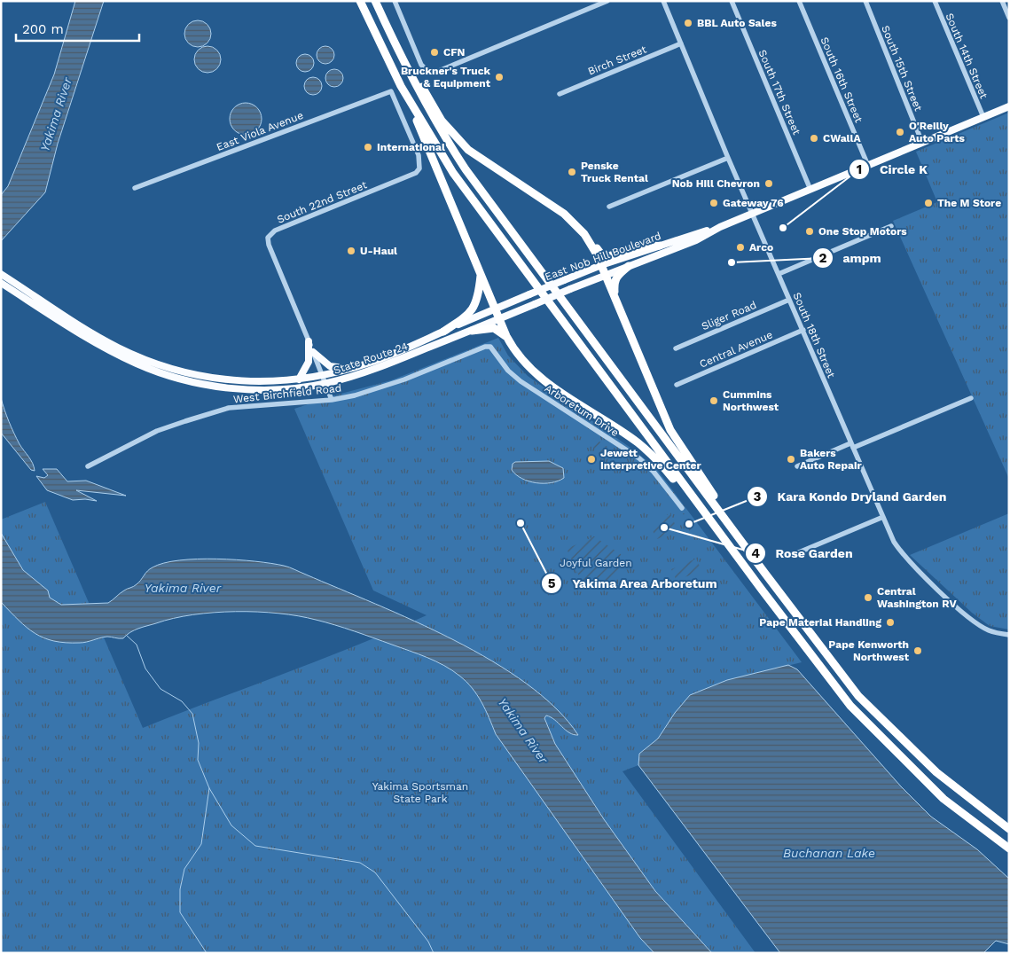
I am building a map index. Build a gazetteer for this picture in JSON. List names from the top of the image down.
{
  "streets": {
    "main road": ["East Nob Hill Boulevard", "State Route 24"],
    "street": [
      "South 14th Street",
      "Birch Street",
      "South 15th Street",
      "South 16th Street",
      "South 17th Street",
      "East Viola Avenue",
      "South 22nd Street",
      "Sliger Road",
      "South 18th Street",
      "Central Avenue",
      "West Birchfield Road",
      "Arboretum Drive"
    ]
  },
  "crossings": [
    ["South 14th Street", "East Nob Hill Boulevard"],
    ["Birch Street", "South 18th Street"],
    ["South 15th Street", "East Nob Hill Boulevard"],
    ["South 16th Street", "East Nob Hill Boulevard"],
    ["South 17th Street", "East Nob Hill Boulevard"],
    ["East Viola Avenue", "South 22nd Street"],
    ["South 22nd Street", "State Route 24"],
    ["South 22nd Street", "West Birchfield Road"],
    ["East Nob Hill Boulevard", "South 18th Street"],
    ["East Nob Hill Boulevard", "State Route 24"],
    ["Sliger Road", "South 18th Street"],
    ["South 18th Street", "Central Avenue"],
    ["West Birchfield Road", "Arboretum Drive"]
  ],
  "water": ["Yakima River", "Buchanan Lake"],
  "parks": ["Joyful Garden", "Yakima Sportsman State Park"],
  "places": [
    "BBL Auto Sales",
    "CFN",
    "Bruckner's Truck & Equipment",
    "O'Reilly Auto Parts",
    "CWallA",
    "International",
    "Penske Truck Rental",
    "Nob Hill Chevron",
    "Gateway 76",
    "The M Store",
    "Circle K",
    "One Stop Motors",
    "Arco",
    "U-Haul",
    "ampm",
    "Cummins Northwest",
    "Jewett Interpretive Center",
    "Bakers Auto Repair",
    "Yakima Area Arboretum",
    "Kara Kondo Dryland Garden",
    "Rose Garden",
    "Central Washington RV",
    "Pape Material Handling",
    "Pape Kenworth Northwest"
  ],
  "scale_bar": "200 m"
}
